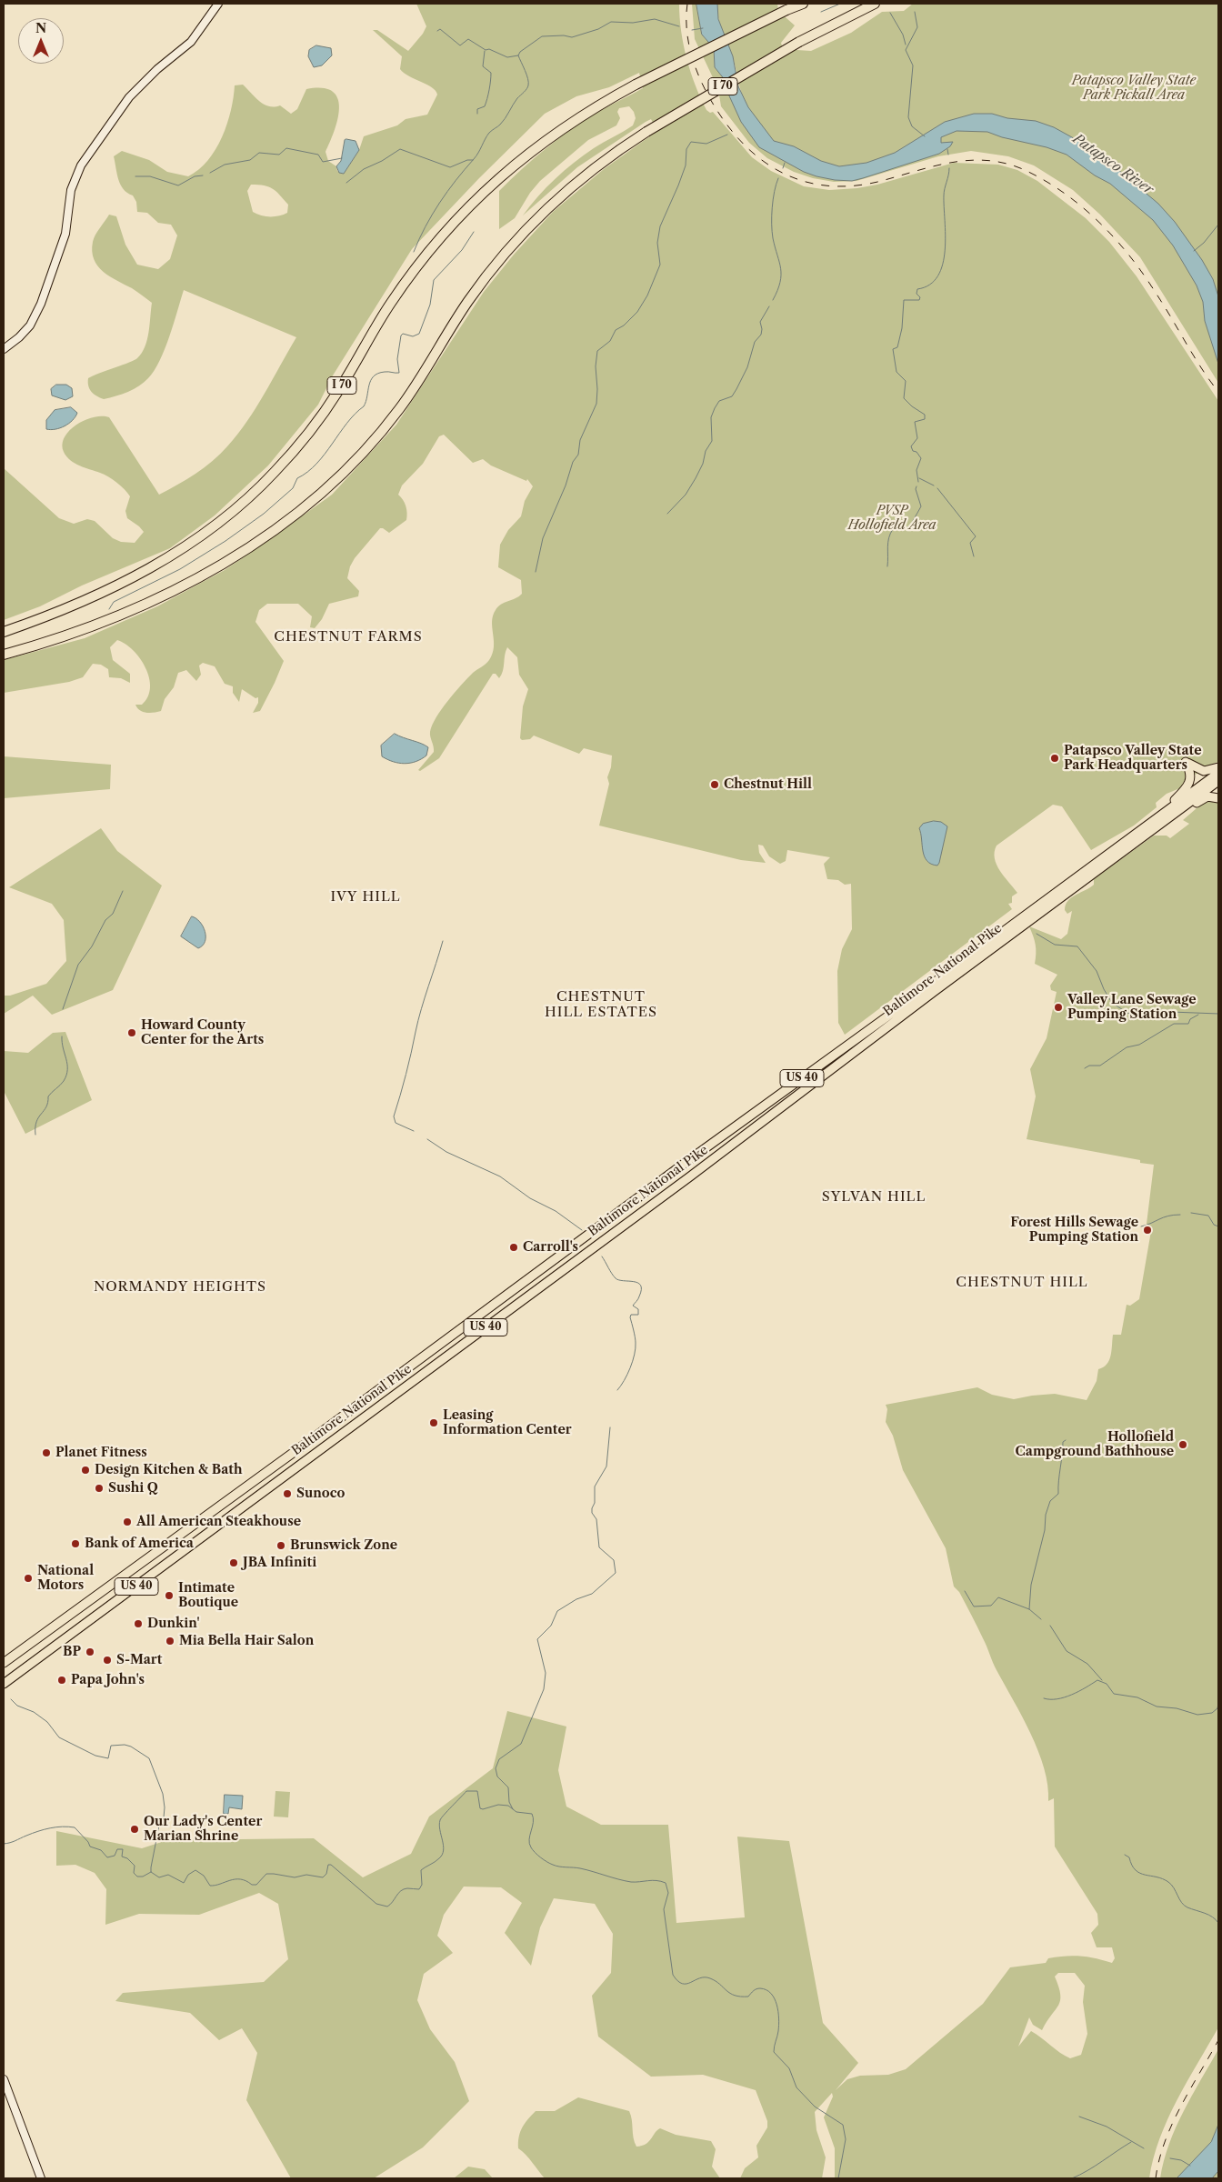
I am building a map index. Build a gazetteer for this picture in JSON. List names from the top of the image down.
{
  "streets": {
    "highway": ["I 70"],
    "main road": ["Baltimore National Pike", "US 40"]
  },
  "districts": [
    "CHESTNUT FARMS",
    "IVY HILL",
    "CHESTNUT HILL ESTATES",
    "SYLVAN HILL",
    "CHESTNUT HILL",
    "NORMANDY HEIGHTS"
  ],
  "water": ["Patapsco River"],
  "parks": ["Patapsco Valley State Park Pickall Area", "PVSP Hollofield Area"],
  "places": [
    "Patapsco Valley State Park Headquarters",
    "Chestnut Hill",
    "Valley Lane Sewage Pumping Station",
    "Howard County Center for the Arts",
    "Forest Hills Sewage Pumping Station",
    "Carroll's",
    "Leasing Information Center",
    "Hollofield Campground Bathhouse",
    "Planet Fitness",
    "Design Kitchen & Bath",
    "Sushi Q",
    "Sunoco",
    "All American Steakhouse",
    "Bank of America",
    "Brunswick Zone",
    "JBA Infiniti",
    "National Motors",
    "Intimate Boutique",
    "Dunkin'",
    "Mia Bella Hair Salon",
    "BP",
    "S-Mart",
    "Papa John's",
    "Our Lady's Center Marian Shrine"
  ],
  "north": "top"
}
